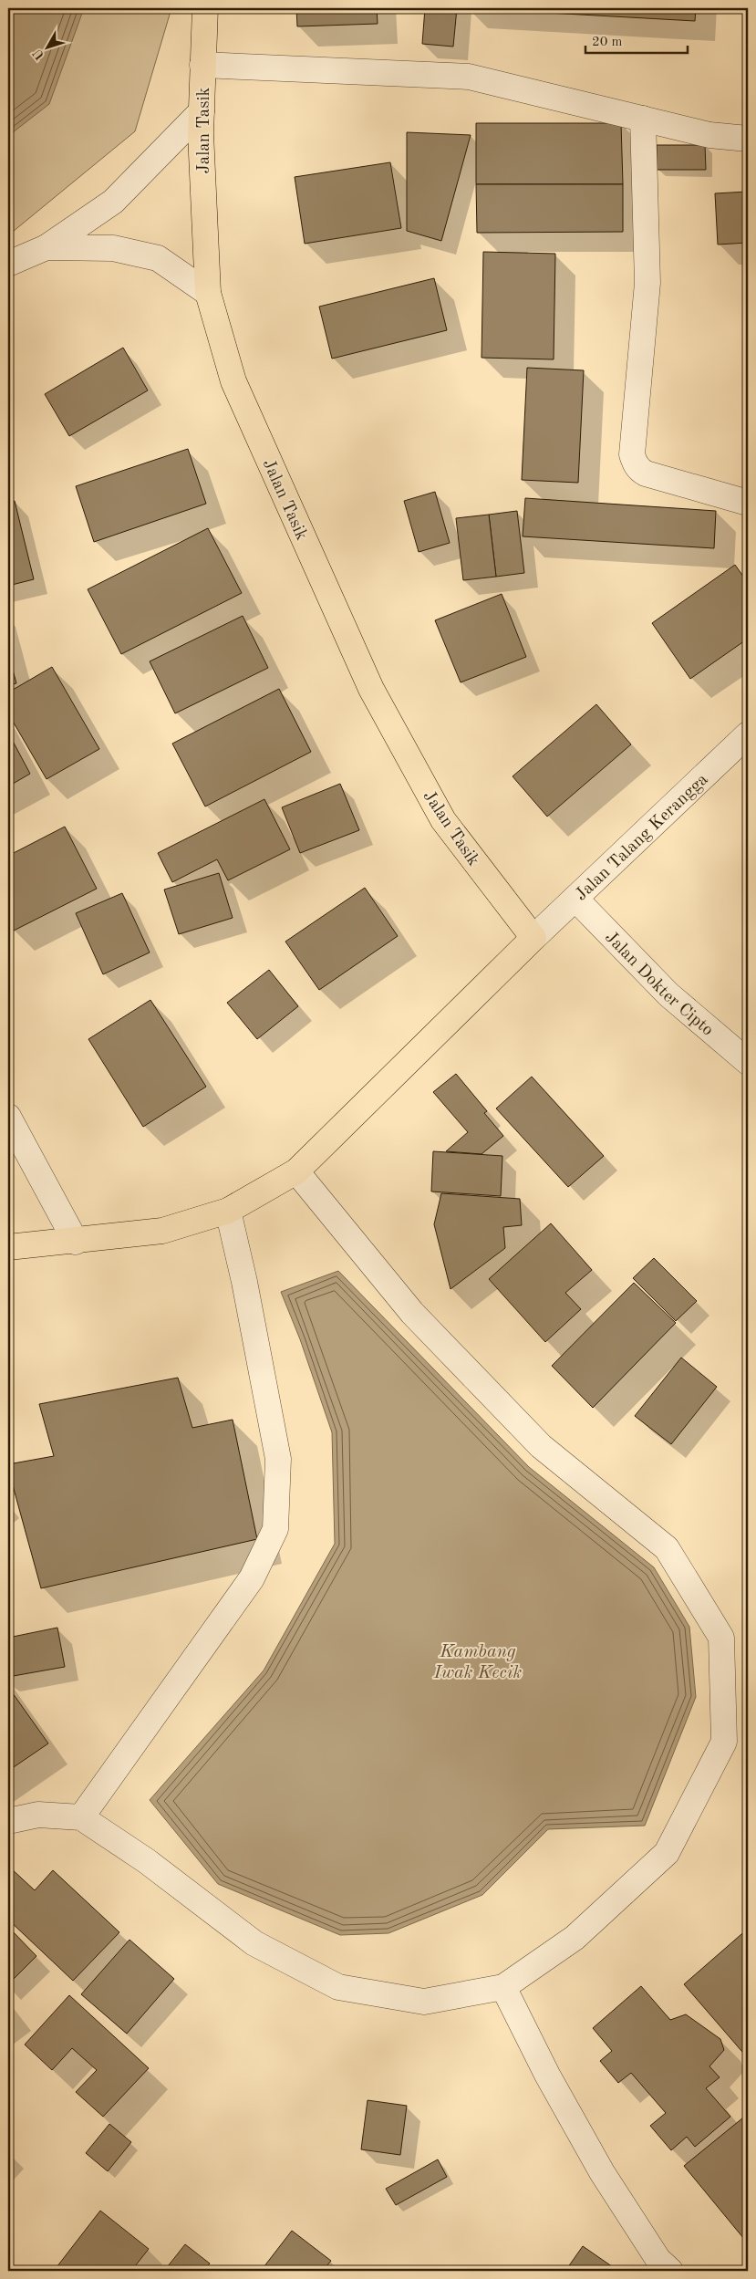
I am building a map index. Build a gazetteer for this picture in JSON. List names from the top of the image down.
{
  "streets": {
    "main road": ["Jalan Tasik"],
    "street": ["Jalan Talang Kerangga", "Jalan Dokter Cipto"]
  },
  "crossings": [
    ["Jalan Tasik", "Jalan Talang Kerangga"],
    ["Jalan Talang Kerangga", "Jalan Dokter Cipto"]
  ],
  "water": ["Kambang Iwak Kecik"],
  "scale_bar": "20 m",
  "north": "bottom left"
}
